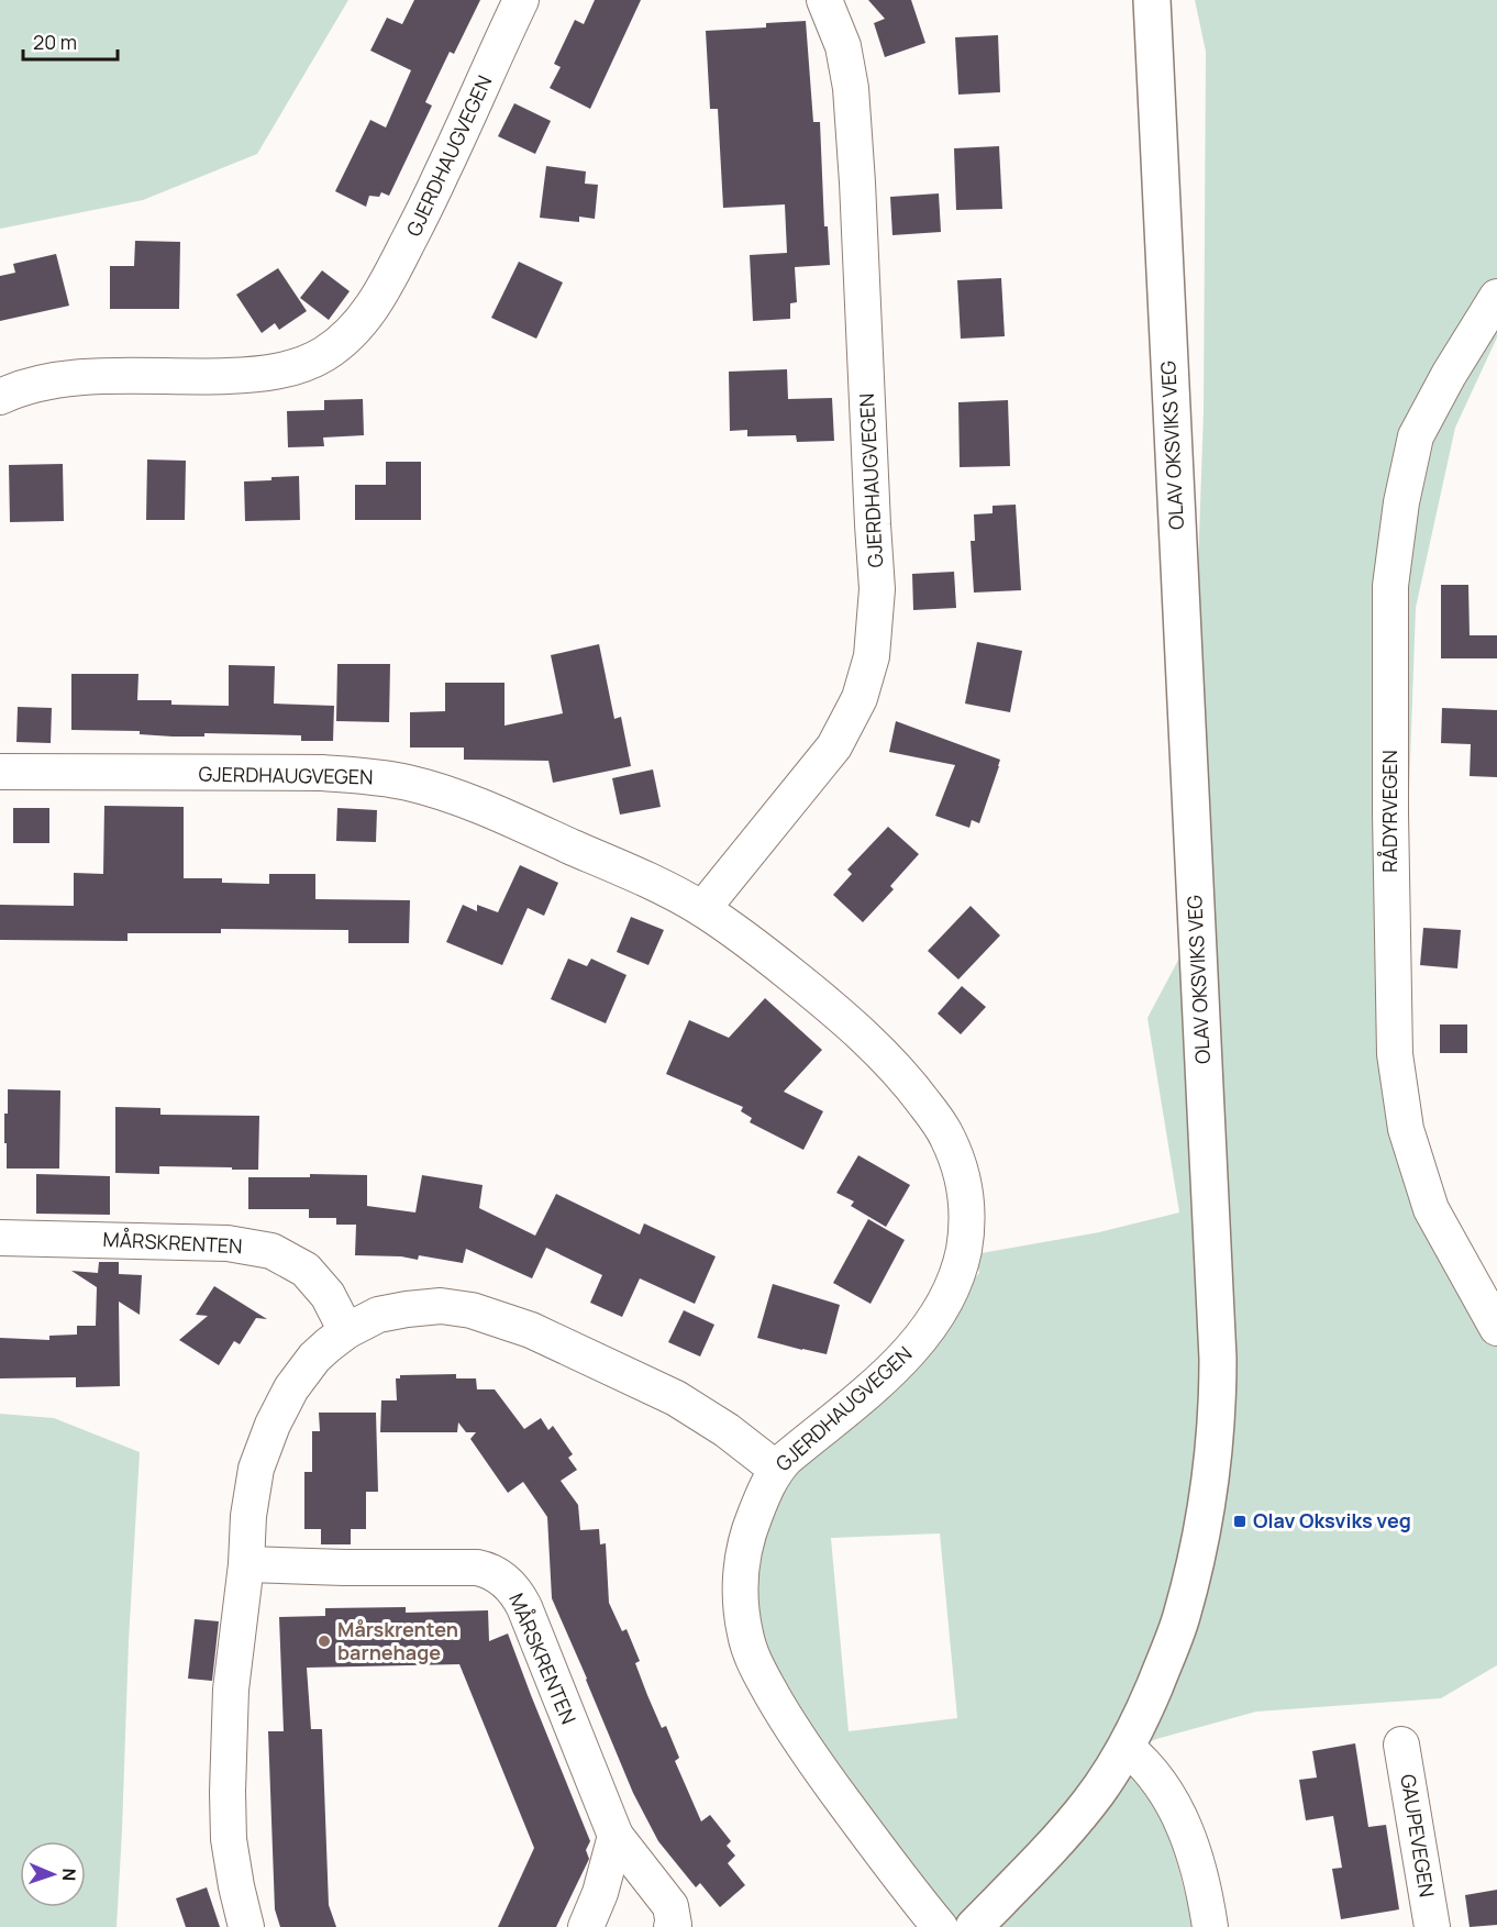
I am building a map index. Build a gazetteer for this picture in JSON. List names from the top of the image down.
{
  "streets": {
    "street": [
      "GJERDHAUGVEGEN",
      "OLAV OKSVIKS VEG",
      "RÅDYRVEGEN",
      "MÅRSKRENTEN",
      "GAUPEVEGEN"
    ]
  },
  "places": {
    "transit": ["Olav Oksviks veg"],
    "other": ["Mårskrenten barnehage"]
  },
  "scale_bar": "20 m",
  "north": "right"
}
